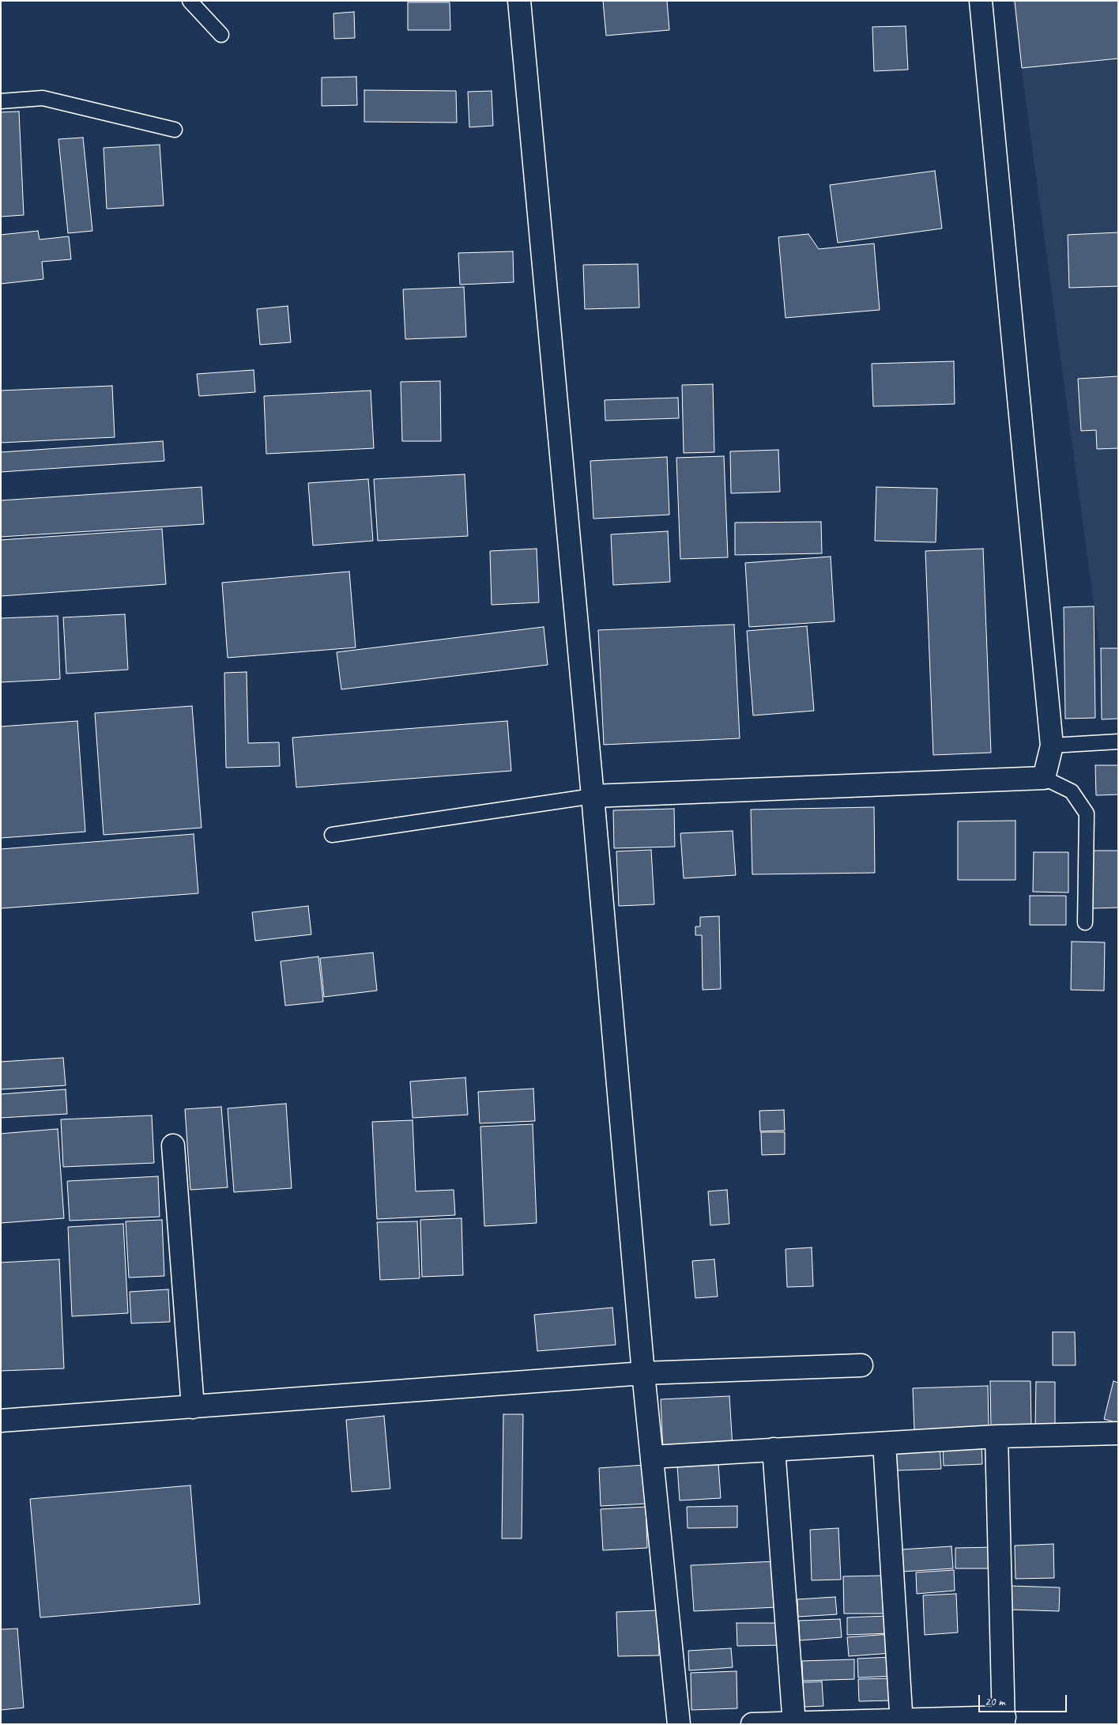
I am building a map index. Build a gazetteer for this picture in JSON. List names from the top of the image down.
{
  "scale_bar": "20 m"
}
